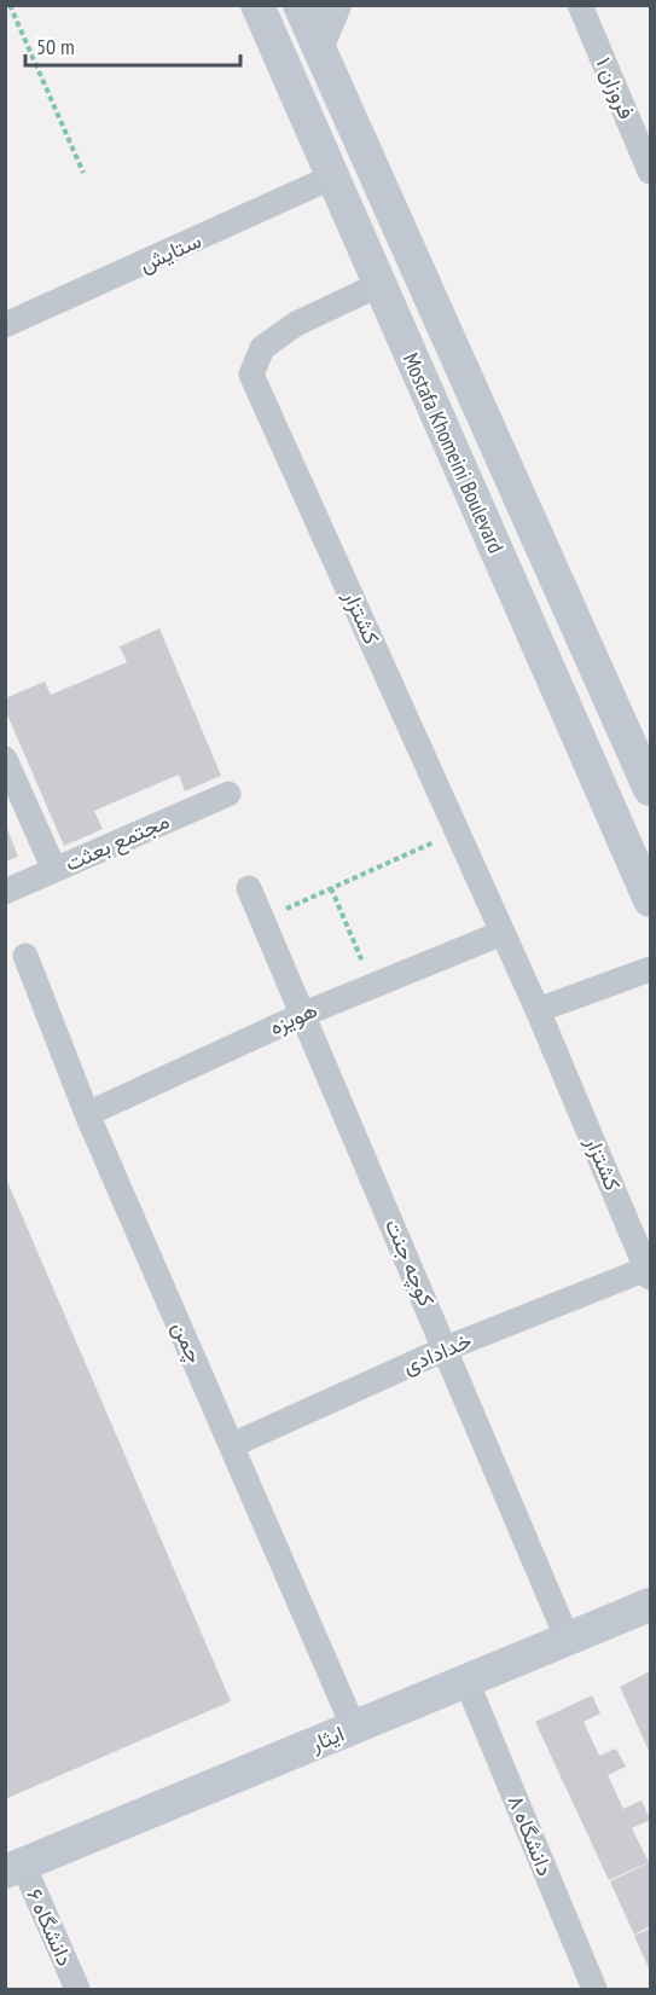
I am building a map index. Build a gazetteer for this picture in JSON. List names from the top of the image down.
{
  "streets": {
    "main road": ["Mostafa Khomeini Boulevard", "ایثار"],
    "street": [
      "فروزان ۱",
      "ستایش",
      "کشتزار",
      "مجتمع بعثت",
      "هویزه",
      "کوچه جنت",
      "چمن",
      "خدادادی",
      "دانشگاه ۸",
      "دانشگاه ۶"
    ]
  },
  "crossings": [
    ["ستایش", "Mostafa Khomeini Boulevard"],
    ["Mostafa Khomeini Boulevard", "کشتزار"],
    ["کشتزار", "هویزه"],
    ["کشتزار", "خدادادی"],
    ["هویزه", "کوچه جنت"],
    ["هویزه", "چمن"],
    ["کوچه جنت", "خدادادی"],
    ["کوچه جنت", "ایثار"],
    ["چمن", "خدادادی"],
    ["چمن", "ایثار"],
    ["ایثار", "دانشگاه ۸"],
    ["ایثار", "دانشگاه ۶"]
  ],
  "scale_bar": "50 m"
}
